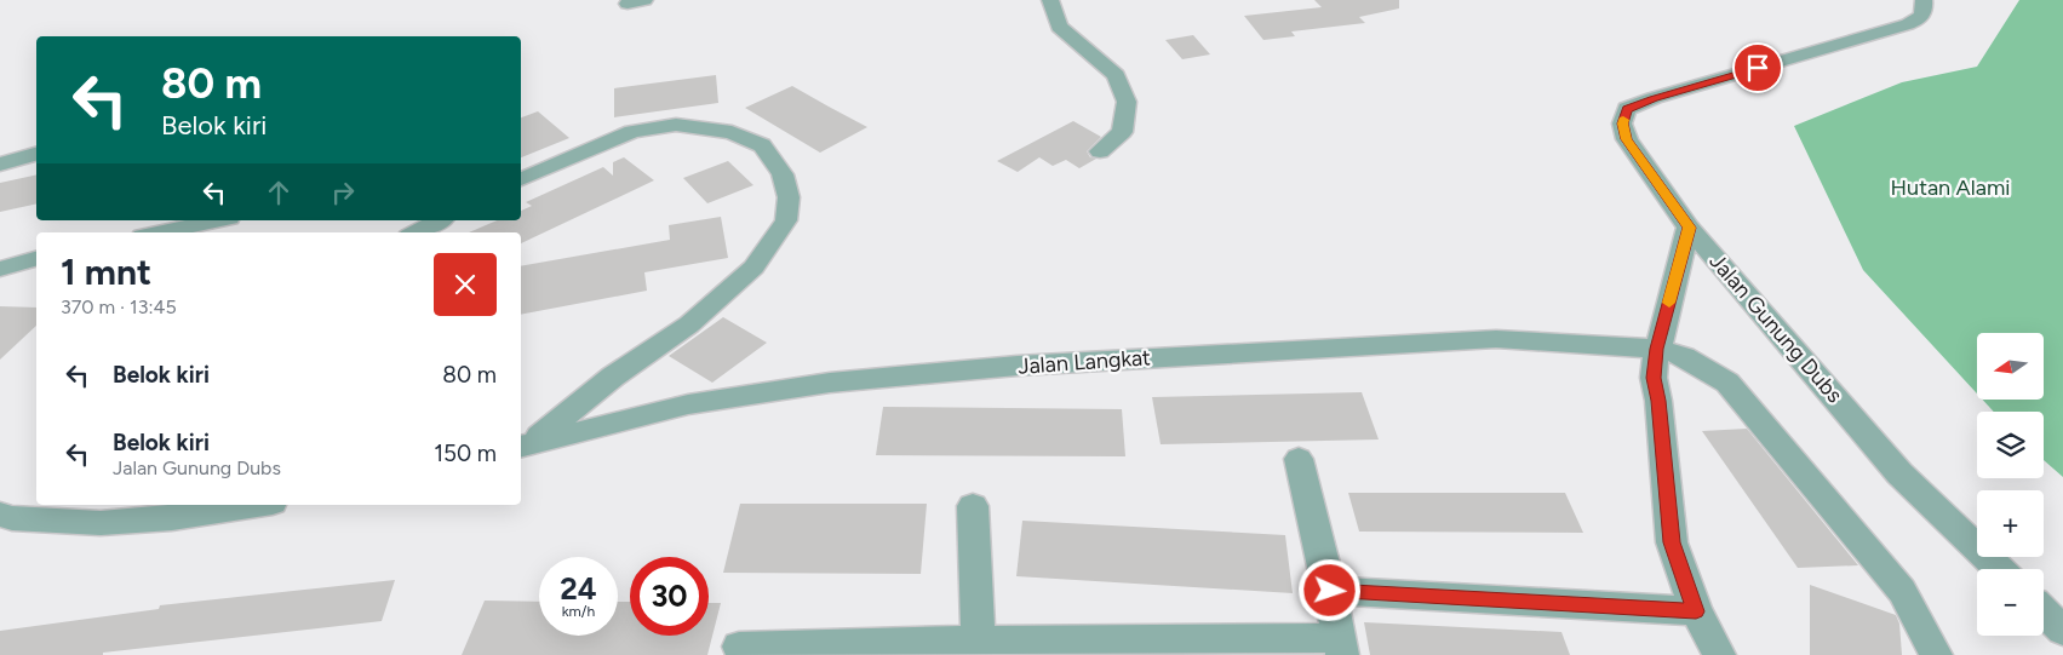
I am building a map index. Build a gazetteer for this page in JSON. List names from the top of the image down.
{
  "streets": {
    "street": ["Jalan Gunung Dubs", "Jalan Langkat"]
  },
  "parks": ["Hutan Alami"],
  "north": "left",
  "page": {
    "turn": ["80 m", "Belok kiri"],
    "heading": ["1 mnt", "370 m · 13:45"],
    "map_buttons": ["+", "−"],
    "list": [
      {
        "name": "Belok kiri",
        "value": "80 m"
      },
      {
        "name": "Belok kiri",
        "note": "Jalan Gunung Dubs",
        "value": "150 m"
      }
    ],
    "speed": "24 km/h",
    "limit": "30"
  }
}
